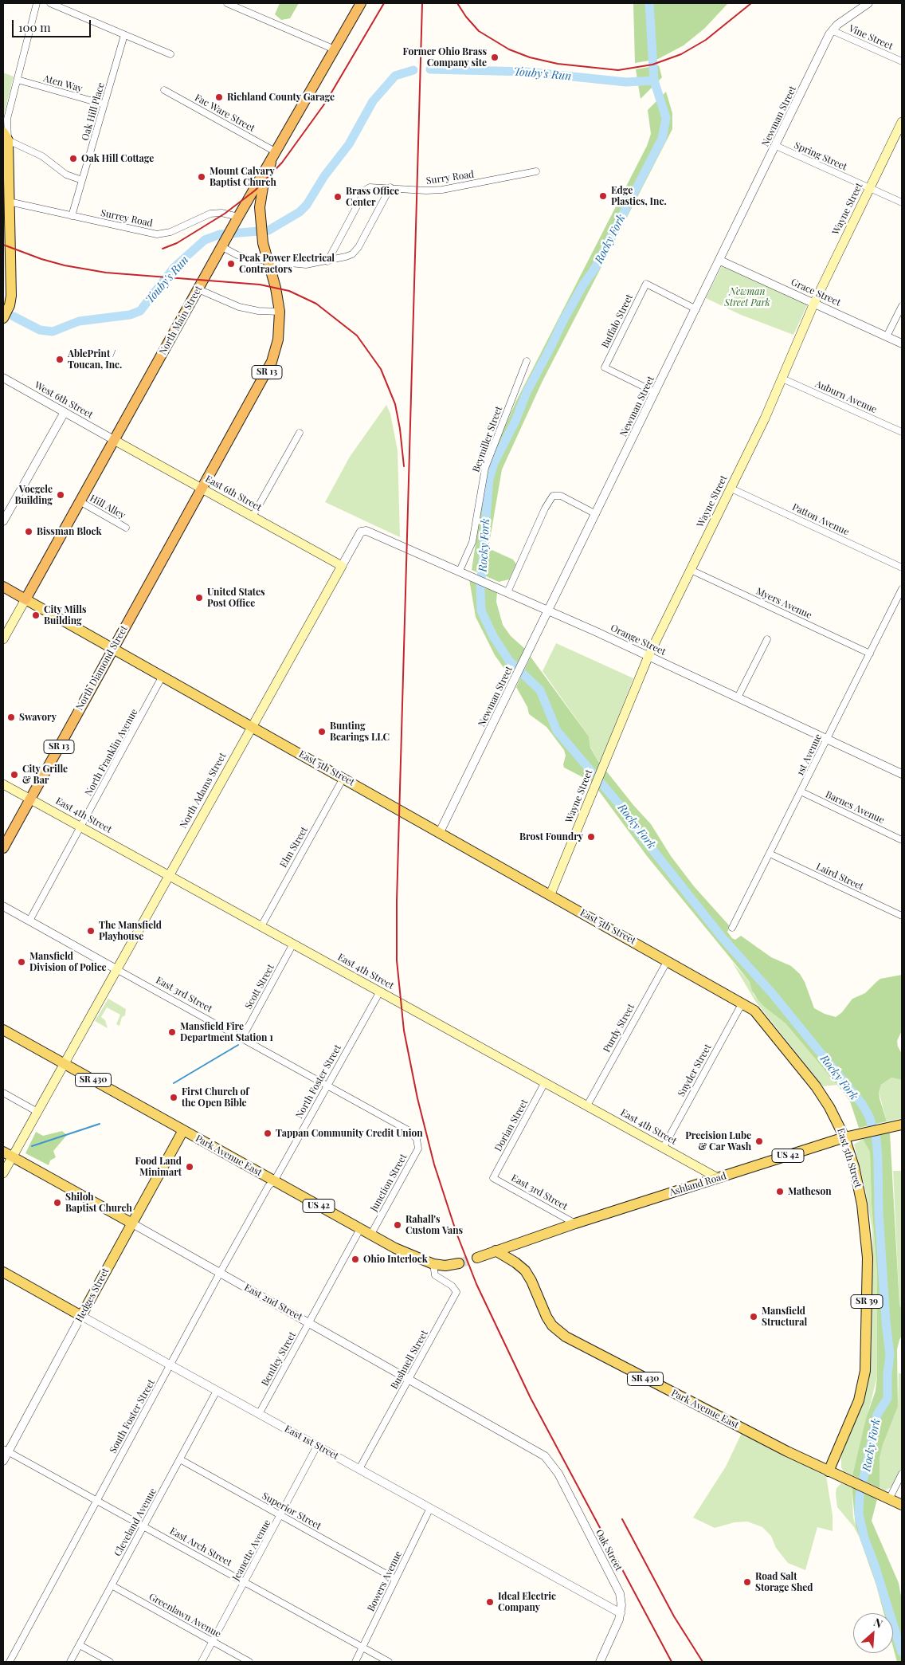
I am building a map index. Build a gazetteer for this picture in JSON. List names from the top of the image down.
{
  "streets": {
    "highway": ["North Main Street", "SR 13", "North Diamond Street"],
    "main road": [
      "Wayne Street",
      "East 6th Street",
      "East 5th Street",
      "North Adams Street",
      "East 4th Street",
      "SR 430",
      "Park Avenue East",
      "US 42",
      "Ashland Road",
      "Hedges Street",
      "SR 39",
      "East 2nd Street",
      "East 1st Street"
    ],
    "street": [
      "Vine Street",
      "Aten Way",
      "Oak Hill Place",
      "Fac Ware Street",
      "Newman Street",
      "Spring Street",
      "Surry Road",
      "Surrey Road",
      "Grace Street",
      "Buffalo Street",
      "Auburn Avenue",
      "West 6th Street",
      "Beymiller Street",
      "Hill Alley",
      "Patton Avenue",
      "Myers Avenue",
      "Orange Street",
      "North Franklin Avenue",
      "1st Avenue",
      "Barnes Avenue",
      "Elm Street",
      "Laird Street",
      "Scott Street",
      "East 3rd Street",
      "Purdy Street",
      "Snyder Street",
      "North Foster Street",
      "Dorian Street",
      "Junction Street",
      "Bentley Street",
      "Bushnell Street",
      "South Foster Street",
      "Superior Street",
      "Cleveland Avenue",
      "East Arch Street",
      "Jeanette Avenue",
      "Oak Street",
      "Bowers Avenue",
      "Greenlawn Avenue"
    ]
  },
  "crossings": [
    ["Vine Street", "Newman Street"],
    ["Aten Way", "Oak Hill Place"],
    ["Oak Hill Place", "Surrey Road"],
    ["Fac Ware Street", "North Main Street"],
    ["Newman Street", "Spring Street"],
    ["Newman Street", "Grace Street"],
    ["Newman Street", "Buffalo Street"],
    ["Newman Street", "Orange Street"],
    ["Newman Street", "East 5th Street"],
    ["Spring Street", "Wayne Street"],
    ["Wayne Street", "Grace Street"],
    ["Wayne Street", "Auburn Avenue"],
    ["Wayne Street", "Patton Avenue"],
    ["Wayne Street", "Myers Avenue"],
    ["Wayne Street", "Orange Street"],
    ["Wayne Street", "East 5th Street"],
    ["Surrey Road", "North Main Street"],
    ["North Main Street", "SR 13"],
    ["North Main Street", "West 6th Street"],
    ["North Main Street", "East 6th Street"],
    ["North Main Street", "Hill Alley"],
    ["North Main Street", "East 5th Street"],
    ["SR 13", "East 6th Street"],
    ["SR 13", "North Diamond Street"],
    ["West 6th Street", "East 6th Street"],
    ["Beymiller Street", "Orange Street"],
    ["East 6th Street", "North Diamond Street"],
    ["East 6th Street", "North Adams Street"],
    ["Myers Avenue", "1st Avenue"],
    ["Orange Street", "1st Avenue"],
    ["Orange Street", "North Adams Street"],
    ["North Diamond Street", "East 5th Street"],
    ["North Diamond Street", "East 4th Street"],
    ["North Franklin Avenue", "East 5th Street"],
    ["North Franklin Avenue", "East 4th Street"],
    ["North Franklin Avenue", "East 3rd Street"],
    ["1st Avenue", "Barnes Avenue"],
    ["1st Avenue", "Laird Street"],
    ["East 5th Street", "North Adams Street"],
    ["East 5th Street", "Elm Street"],
    ["East 5th Street", "Purdy Street"],
    ["East 5th Street", "Snyder Street"],
    ["East 5th Street", "Park Avenue East"],
    ["East 5th Street", "Ashland Road"],
    ["North Adams Street", "East 4th Street"],
    ["North Adams Street", "East 3rd Street"],
    ["North Adams Street", "Park Avenue East"],
    ["North Adams Street", "East 2nd Street"],
    ["East 4th Street", "Elm Street"],
    ["East 4th Street", "Scott Street"],
    ["East 4th Street", "Purdy Street"],
    ["East 4th Street", "Snyder Street"],
    ["East 4th Street", "North Foster Street"],
    ["East 4th Street", "Dorian Street"],
    ["East 4th Street", "Ashland Road"],
    ["Scott Street", "East 3rd Street"],
    ["East 3rd Street", "North Foster Street"],
    ["East 3rd Street", "Dorian Street"],
    ["East 3rd Street", "Junction Street"],
    ["East 3rd Street", "Ashland Road"],
    ["North Foster Street", "Park Avenue East"],
    ["North Foster Street", "South Foster Street"],
    ["Park Avenue East", "US 42"],
    ["Park Avenue East", "Junction Street"],
    ["Park Avenue East", "Ashland Road"],
    ["Park Avenue East", "Hedges Street"],
    ["Park Avenue East", "Bentley Street"],
    ["Park Avenue East", "Bushnell Street"],
    ["Park Avenue East", "South Foster Street"],
    ["US 42", "Ashland Road"],
    ["Hedges Street", "East 2nd Street"],
    ["Hedges Street", "East 1st Street"],
    ["Hedges Street", "East Arch Street"],
    ["East 2nd Street", "Bentley Street"],
    ["East 2nd Street", "Bushnell Street"],
    ["East 2nd Street", "South Foster Street"],
    ["East 2nd Street", "Oak Street"],
    ["Bentley Street", "East 1st Street"],
    ["Bushnell Street", "East 1st Street"],
    ["South Foster Street", "East 1st Street"],
    ["South Foster Street", "East Arch Street"],
    ["East 1st Street", "Cleveland Avenue"],
    ["East 1st Street", "Jeanette Avenue"],
    ["East 1st Street", "Oak Street"],
    ["East 1st Street", "Bowers Avenue"],
    ["Superior Street", "Cleveland Avenue"],
    ["Superior Street", "Jeanette Avenue"],
    ["Superior Street", "Bowers Avenue"],
    ["Cleveland Avenue", "East Arch Street"],
    ["Cleveland Avenue", "Greenlawn Avenue"],
    ["East Arch Street", "Jeanette Avenue"],
    ["East Arch Street", "Bowers Avenue"],
    ["Jeanette Avenue", "Greenlawn Avenue"]
  ],
  "water": ["Touby's Run", "Rocky Fork"],
  "parks": ["Newman Street Park"],
  "places": [
    "Former Ohio Brass Company site",
    "Richland County Garage",
    "Oak Hill Cottage",
    "Mount Calvary Baptist Church",
    "Edge Plastics, Inc.",
    "Brass Office Center",
    "Peak Power Electrical Contractors",
    "AblePrint / Toucan, Inc.",
    "Voegele Building",
    "Bissman Block",
    "United States Post Office",
    "City Mills Building",
    "Swavory",
    "Bunting Bearings LLC",
    "City Grille & Bar",
    "Brost Foundry",
    "The Mansfield Playhouse",
    "Mansfield Division of Police",
    "Mansfield Fire Department Station 1",
    "First Church of the Open Bible",
    "Tappan Community Credit Union",
    "Precision Lube & Car Wash",
    "Food Land Minimart",
    "Matheson",
    "Shiloh Baptist Church",
    "Rahall's Custom Vans",
    "Ohio Interlock",
    "Mansfield Structural",
    "Road Salt Storage Shed",
    "Ideal Electric Company"
  ],
  "scale_bar": "100 m",
  "north": "top right"
}
